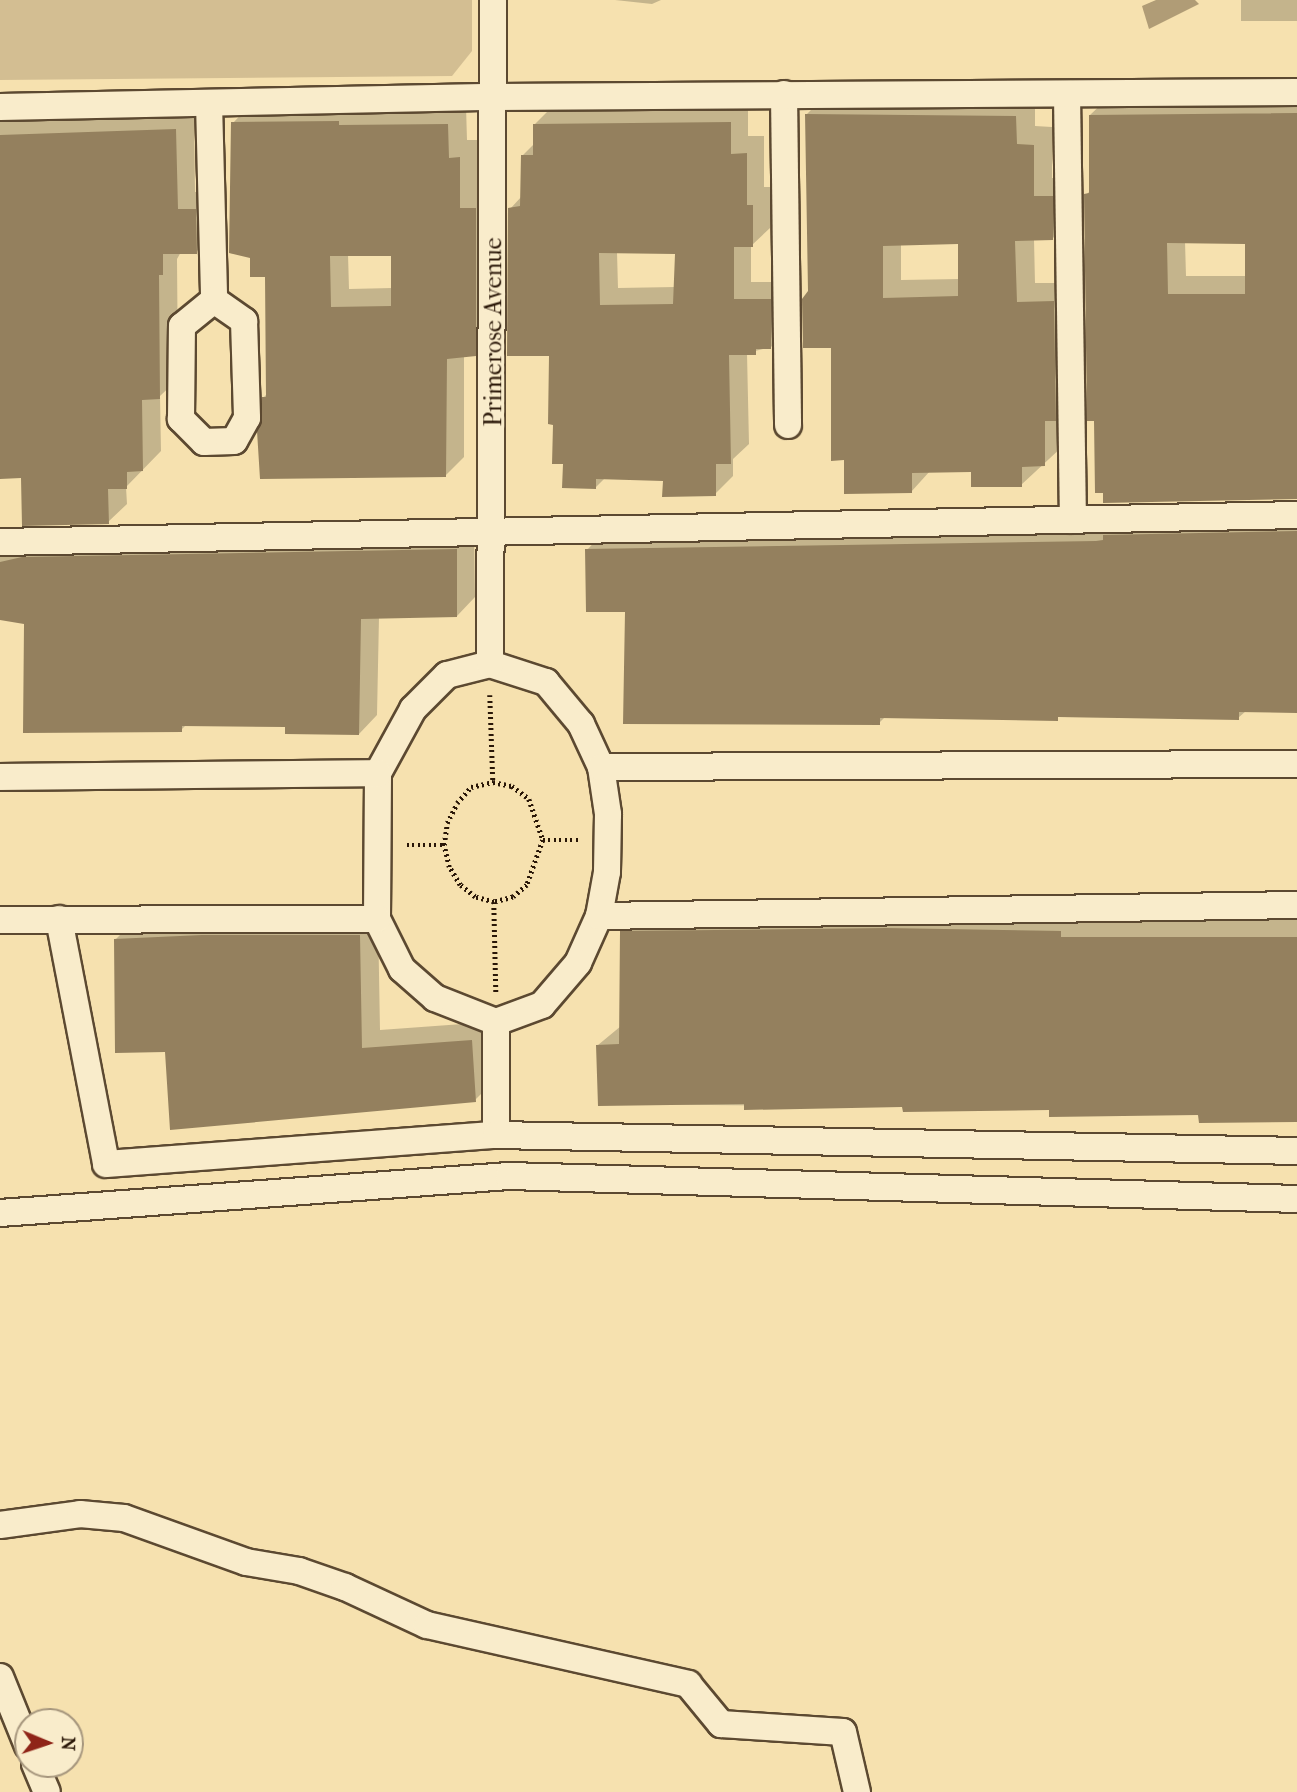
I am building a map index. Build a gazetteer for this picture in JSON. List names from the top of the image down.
{
  "streets": {
    "street": ["Primerose Avenue"]
  },
  "north": "right"
}
